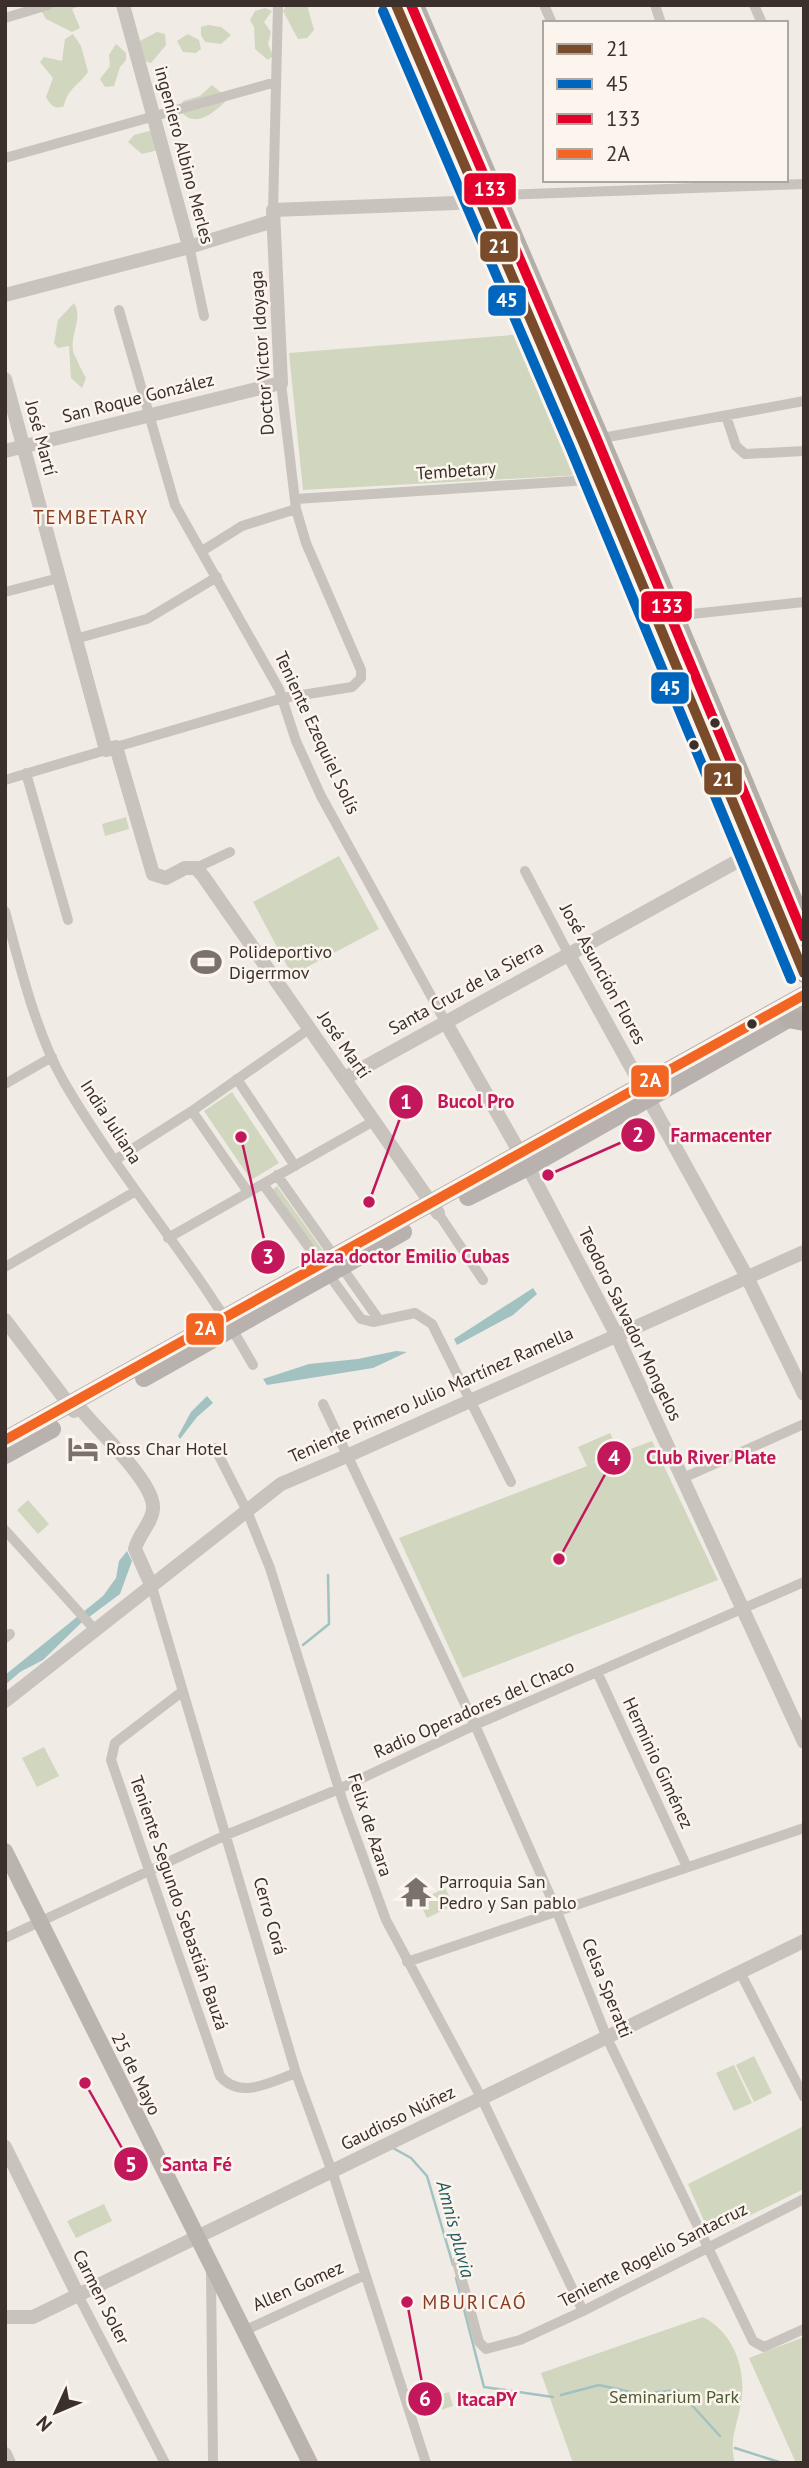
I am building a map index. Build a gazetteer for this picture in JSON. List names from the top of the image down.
{
  "streets": {
    "main road": ["25 de Mayo"],
    "street": [
      "ingeniero Albino Merles",
      "Doctor Victor Idoyaga",
      "San Roque González",
      "José Martí",
      "Tembetary",
      "Teniente Ezequiel Solís",
      "José Asunción Flores",
      "Santa Cruz de la Sierra",
      "India Juliana",
      "Teodoro Salvador Mongelos",
      "Teniente Primero Julio Martínez Ramella",
      "Radio Operadores del Chaco",
      "Herminio Giménez",
      "Felix de Azara",
      "Teniente Segundo Sebastián Bauzá",
      "Cerro Corá",
      "Celsa Speratti",
      "Gaudioso Núñez",
      "Teniente Rogelio Santacruz",
      "Allen Gomez",
      "Carmen Soler"
    ]
  },
  "crossings": [
    ["Doctor Victor Idoyaga", "San Roque González"],
    ["Doctor Victor Idoyaga", "Tembetary"],
    ["Doctor Victor Idoyaga", "Teniente Ezequiel Solís"],
    ["San Roque González", "José Martí"],
    ["San Roque González", "Teniente Ezequiel Solís"],
    ["José Martí", "Santa Cruz de la Sierra"],
    ["Tembetary", "Teniente Ezequiel Solís"],
    ["Teniente Ezequiel Solís", "Santa Cruz de la Sierra"],
    ["Teniente Ezequiel Solís", "Teodoro Salvador Mongelos"],
    ["José Asunción Flores", "Santa Cruz de la Sierra"],
    ["José Asunción Flores", "Teniente Primero Julio Martínez Ramella"],
    ["Teodoro Salvador Mongelos", "Teniente Primero Julio Martínez Ramella"],
    ["Teodoro Salvador Mongelos", "Radio Operadores del Chaco"],
    ["Teniente Primero Julio Martínez Ramella", "Felix de Azara"],
    ["Teniente Primero Julio Martínez Ramella", "Cerro Corá"],
    ["Teniente Primero Julio Martínez Ramella", "Celsa Speratti"],
    ["Radio Operadores del Chaco", "Herminio Giménez"],
    ["Radio Operadores del Chaco", "Felix de Azara"],
    ["Radio Operadores del Chaco", "Teniente Segundo Sebastián Bauzá"],
    ["Radio Operadores del Chaco", "Cerro Corá"],
    ["Radio Operadores del Chaco", "Celsa Speratti"],
    ["Radio Operadores del Chaco", "25 de Mayo"],
    ["Felix de Azara", "Gaudioso Núñez"],
    ["Felix de Azara", "Teniente Rogelio Santacruz"],
    ["Teniente Segundo Sebastián Bauzá", "Cerro Corá"],
    ["Cerro Corá", "Gaudioso Núñez"],
    ["Cerro Corá", "Allen Gomez"],
    ["Celsa Speratti", "Gaudioso Núñez"],
    ["Celsa Speratti", "Teniente Rogelio Santacruz"],
    ["25 de Mayo", "Gaudioso Núñez"],
    ["25 de Mayo", "Allen Gomez"],
    ["Gaudioso Núñez", "Carmen Soler"]
  ],
  "districts": ["TEMBETARY", "MBURICAÓ"],
  "water": ["Amnis pluvia"],
  "parks": ["Seminarium Park"],
  "places": {
    "sports": ["Polideportivo Digerrmov"],
    "other": [
      "plaza doctor Emilio Cubas",
      "Farmacenter",
      "Bucol Pro",
      "Club River Plate",
      "Santa Fé",
      "ItacaPY"
    ],
    "hotel": ["Ross Char Hotel"],
    "temple": ["Parroquia San Pedro y San pablo"]
  },
  "lines": [
    "transit line 21",
    "transit line 133",
    "transit line 45",
    "transit line 2A"
  ],
  "legend": [
    "21",
    "45",
    "133",
    "2A"
  ],
  "north": "bottom left"
}
